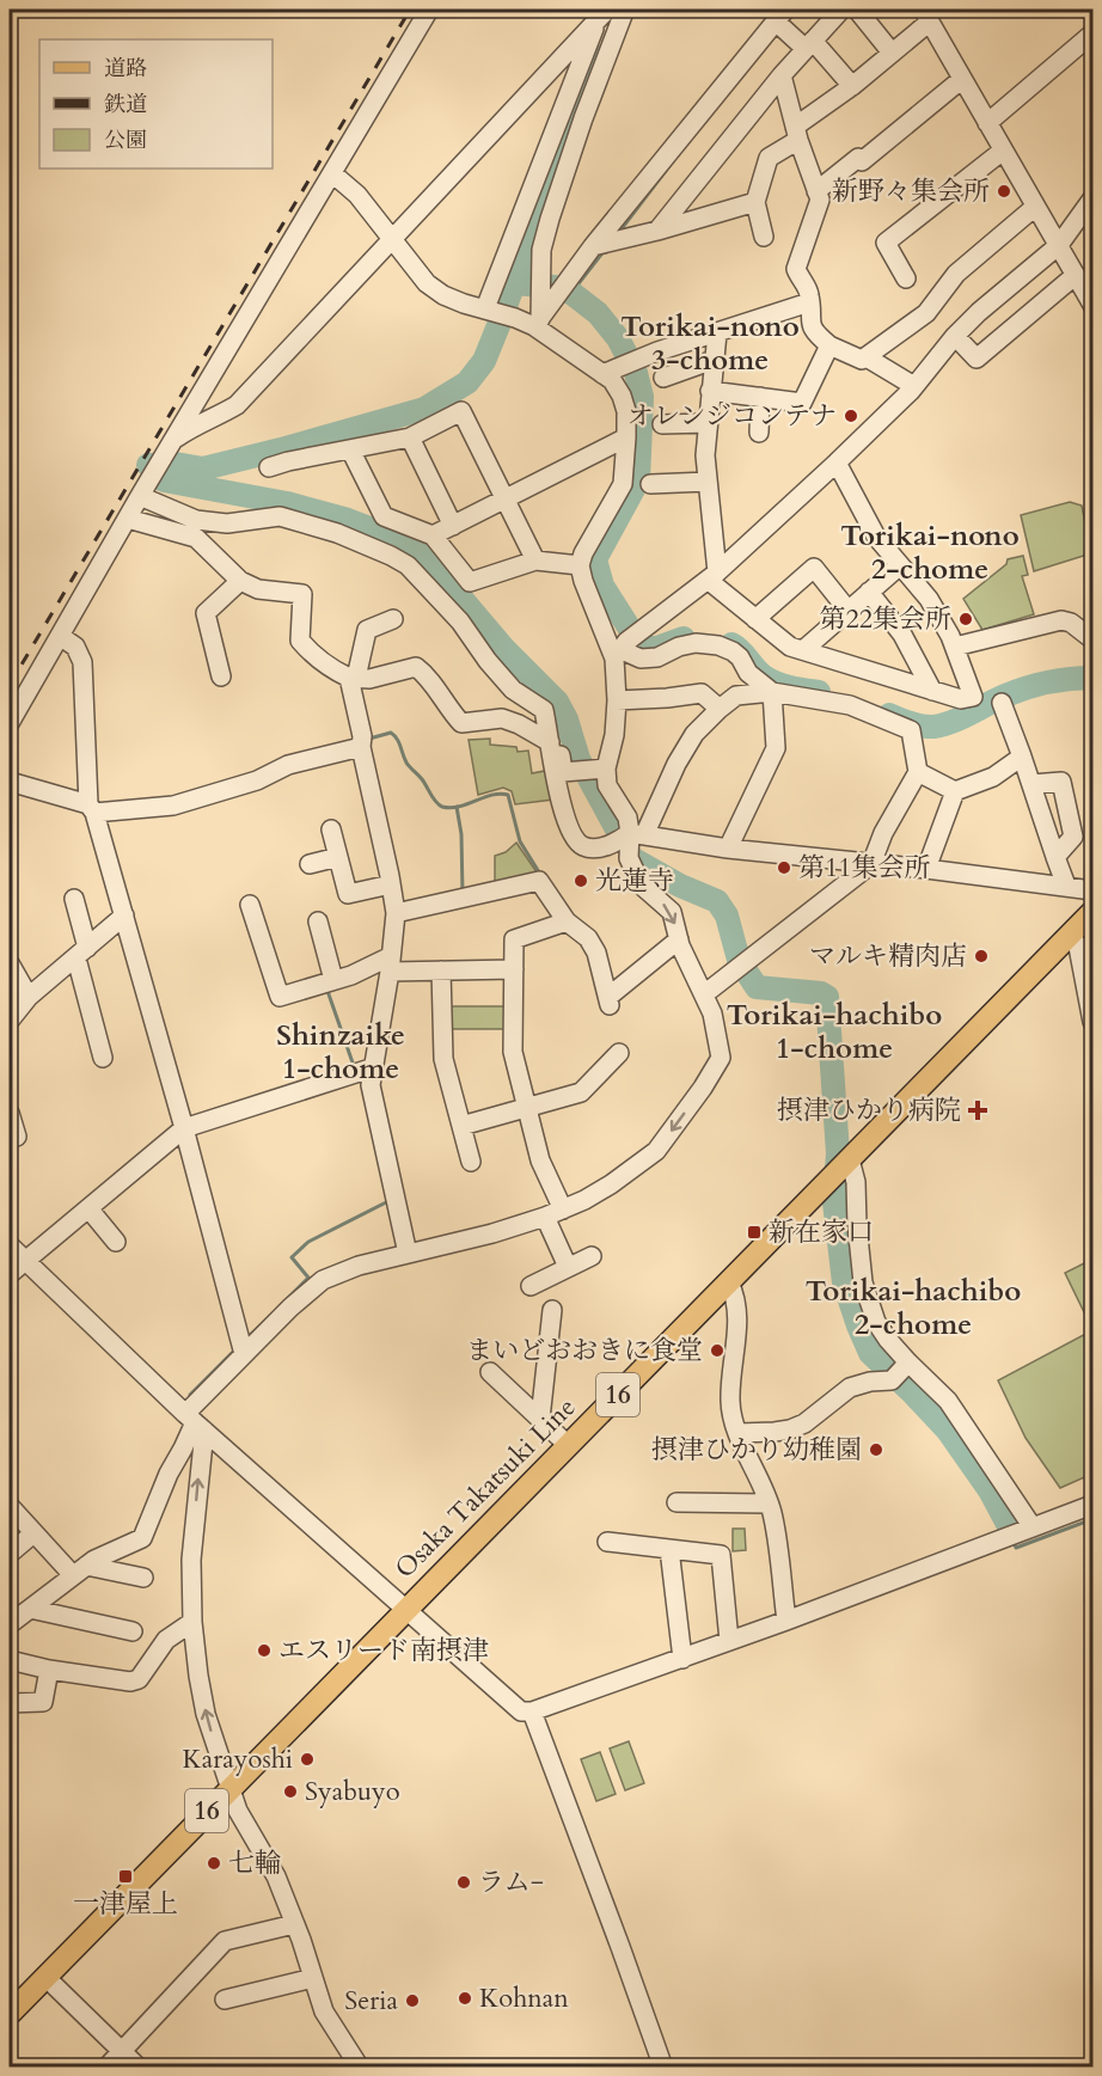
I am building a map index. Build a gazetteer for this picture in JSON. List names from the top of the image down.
{
  "streets": {
    "main road": ["16", "Osaka Takatsuki Line"]
  },
  "districts": [
    "Torikai-nono 3-chome",
    "Torikai-nono 2-chome",
    "Torikai-hachibo 1-chome",
    "Shinzaike 1-chome",
    "Torikai-hachibo 2-chome"
  ],
  "places": {
    "other": [
      "新野々集会所",
      "オレンジコンテナ",
      "第22集会所",
      "第11集会所",
      "光蓮寺",
      "マルキ精肉店",
      "まいどおおきに食堂",
      "摂津ひかり幼稚園",
      "エスリード南摂津",
      "Karayoshi",
      "Syabuyo",
      "七輪",
      "ラム−",
      "Kohnan",
      "Seria"
    ],
    "health": ["摂津ひかり病院"],
    "transit": ["新在家口", "一津屋上"]
  },
  "legend": ["道路", "鉄道", "公園"]
}
